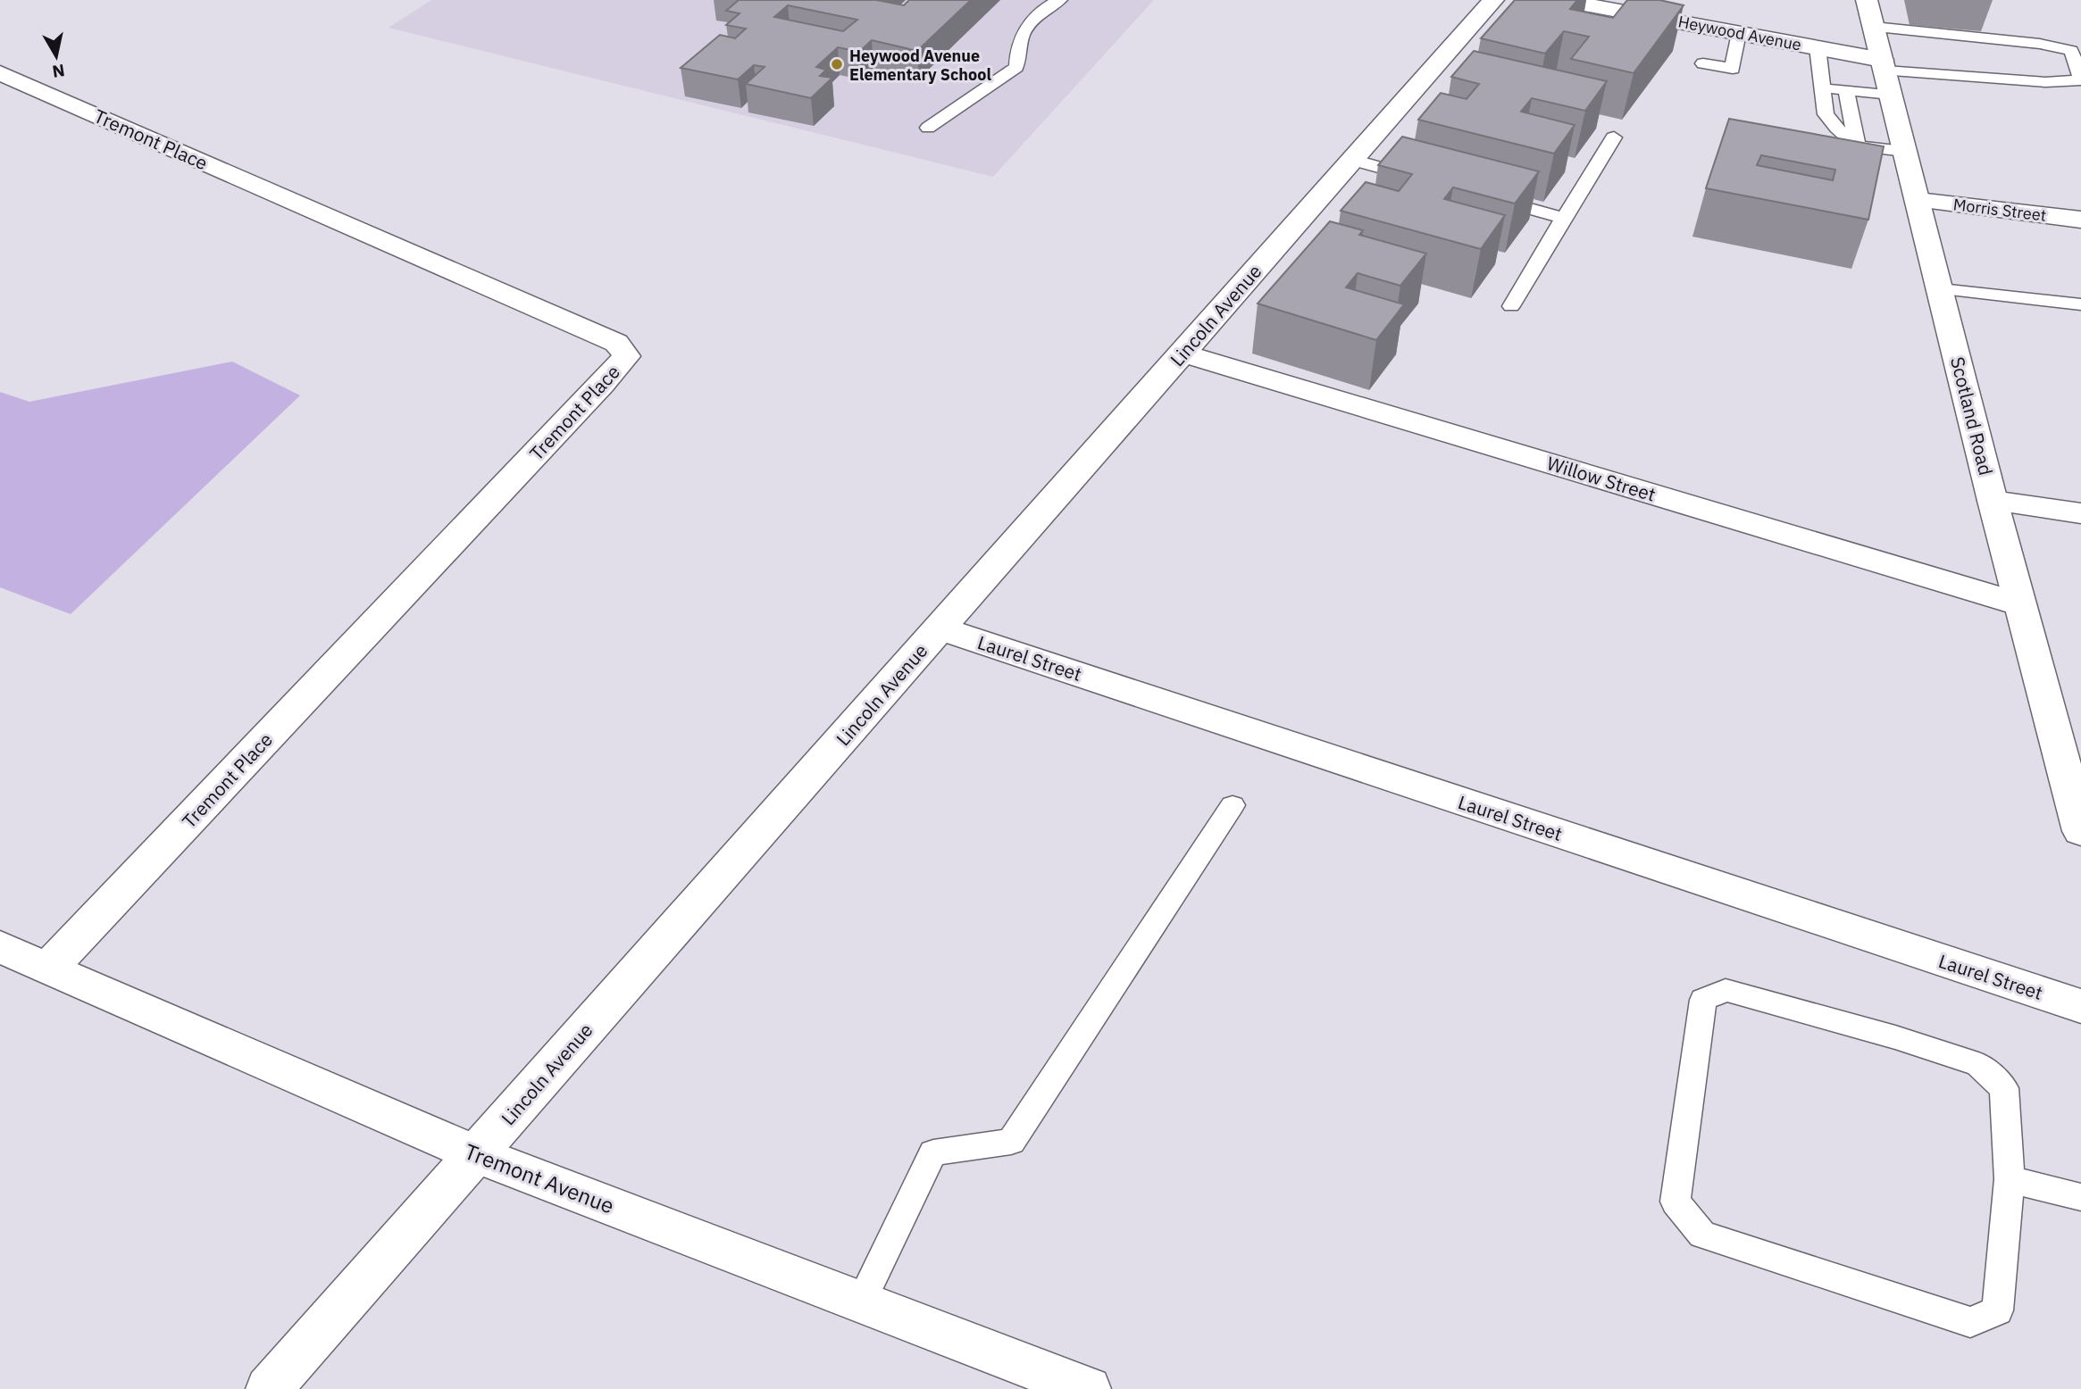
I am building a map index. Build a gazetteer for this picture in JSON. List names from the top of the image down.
{
  "streets": {
    "street": [
      "Heywood Avenue",
      "Tremont Place",
      "Morris Street",
      "Lincoln Avenue",
      "Scotland Road",
      "Willow Street",
      "Laurel Street",
      "Tremont Avenue"
    ]
  },
  "crossings": [
    ["Heywood Avenue", "Scotland Road"],
    ["Tremont Place", "Tremont Avenue"],
    ["Morris Street", "Scotland Road"],
    ["Lincoln Avenue", "Willow Street"],
    ["Lincoln Avenue", "Laurel Street"],
    ["Lincoln Avenue", "Tremont Avenue"],
    ["Scotland Road", "Willow Street"]
  ],
  "places": ["Heywood Avenue Elementary School"],
  "north": "bottom"
}
